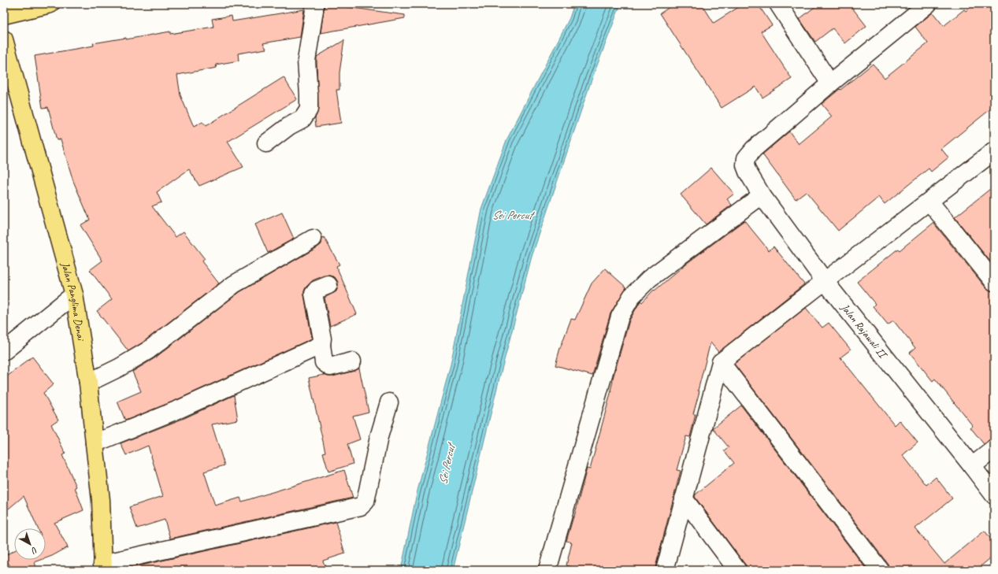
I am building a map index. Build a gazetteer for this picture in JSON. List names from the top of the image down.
{
  "streets": {
    "main road": ["Jalan Panglima Denai"],
    "street": ["Jalan Rajawali II"]
  },
  "water": ["Sei Percut"],
  "north": "bottom right"
}
